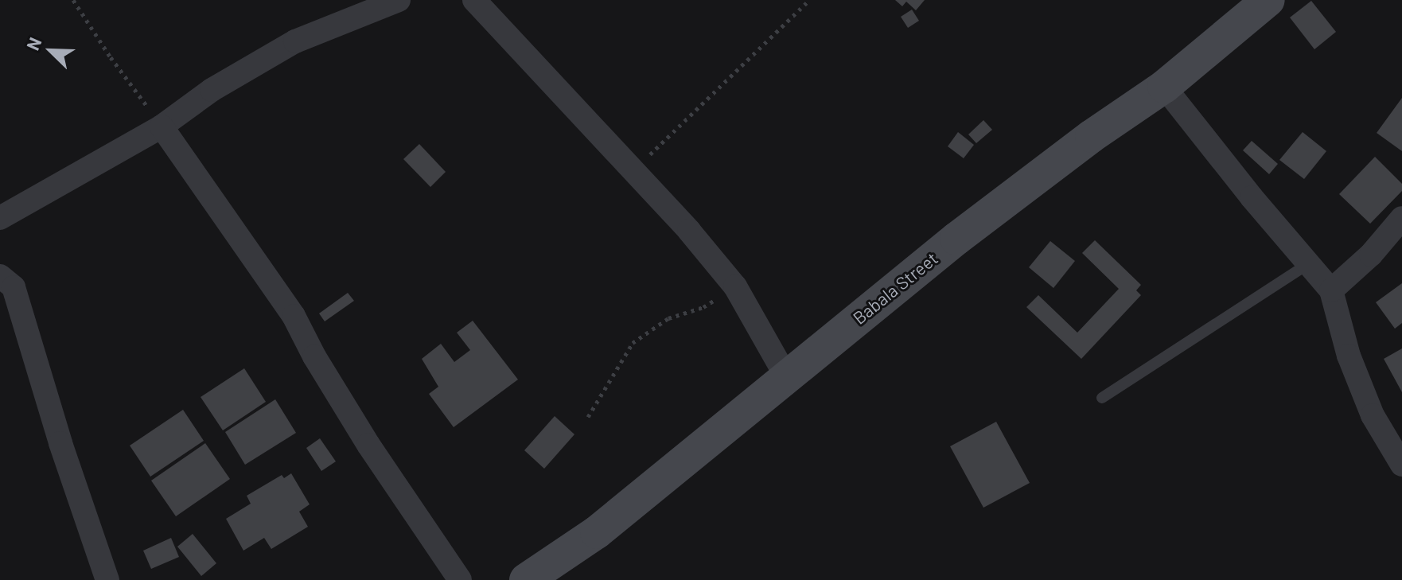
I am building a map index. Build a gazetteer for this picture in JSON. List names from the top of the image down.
{
  "streets": {
    "street": ["Babala Street"]
  },
  "north": "top left"
}
